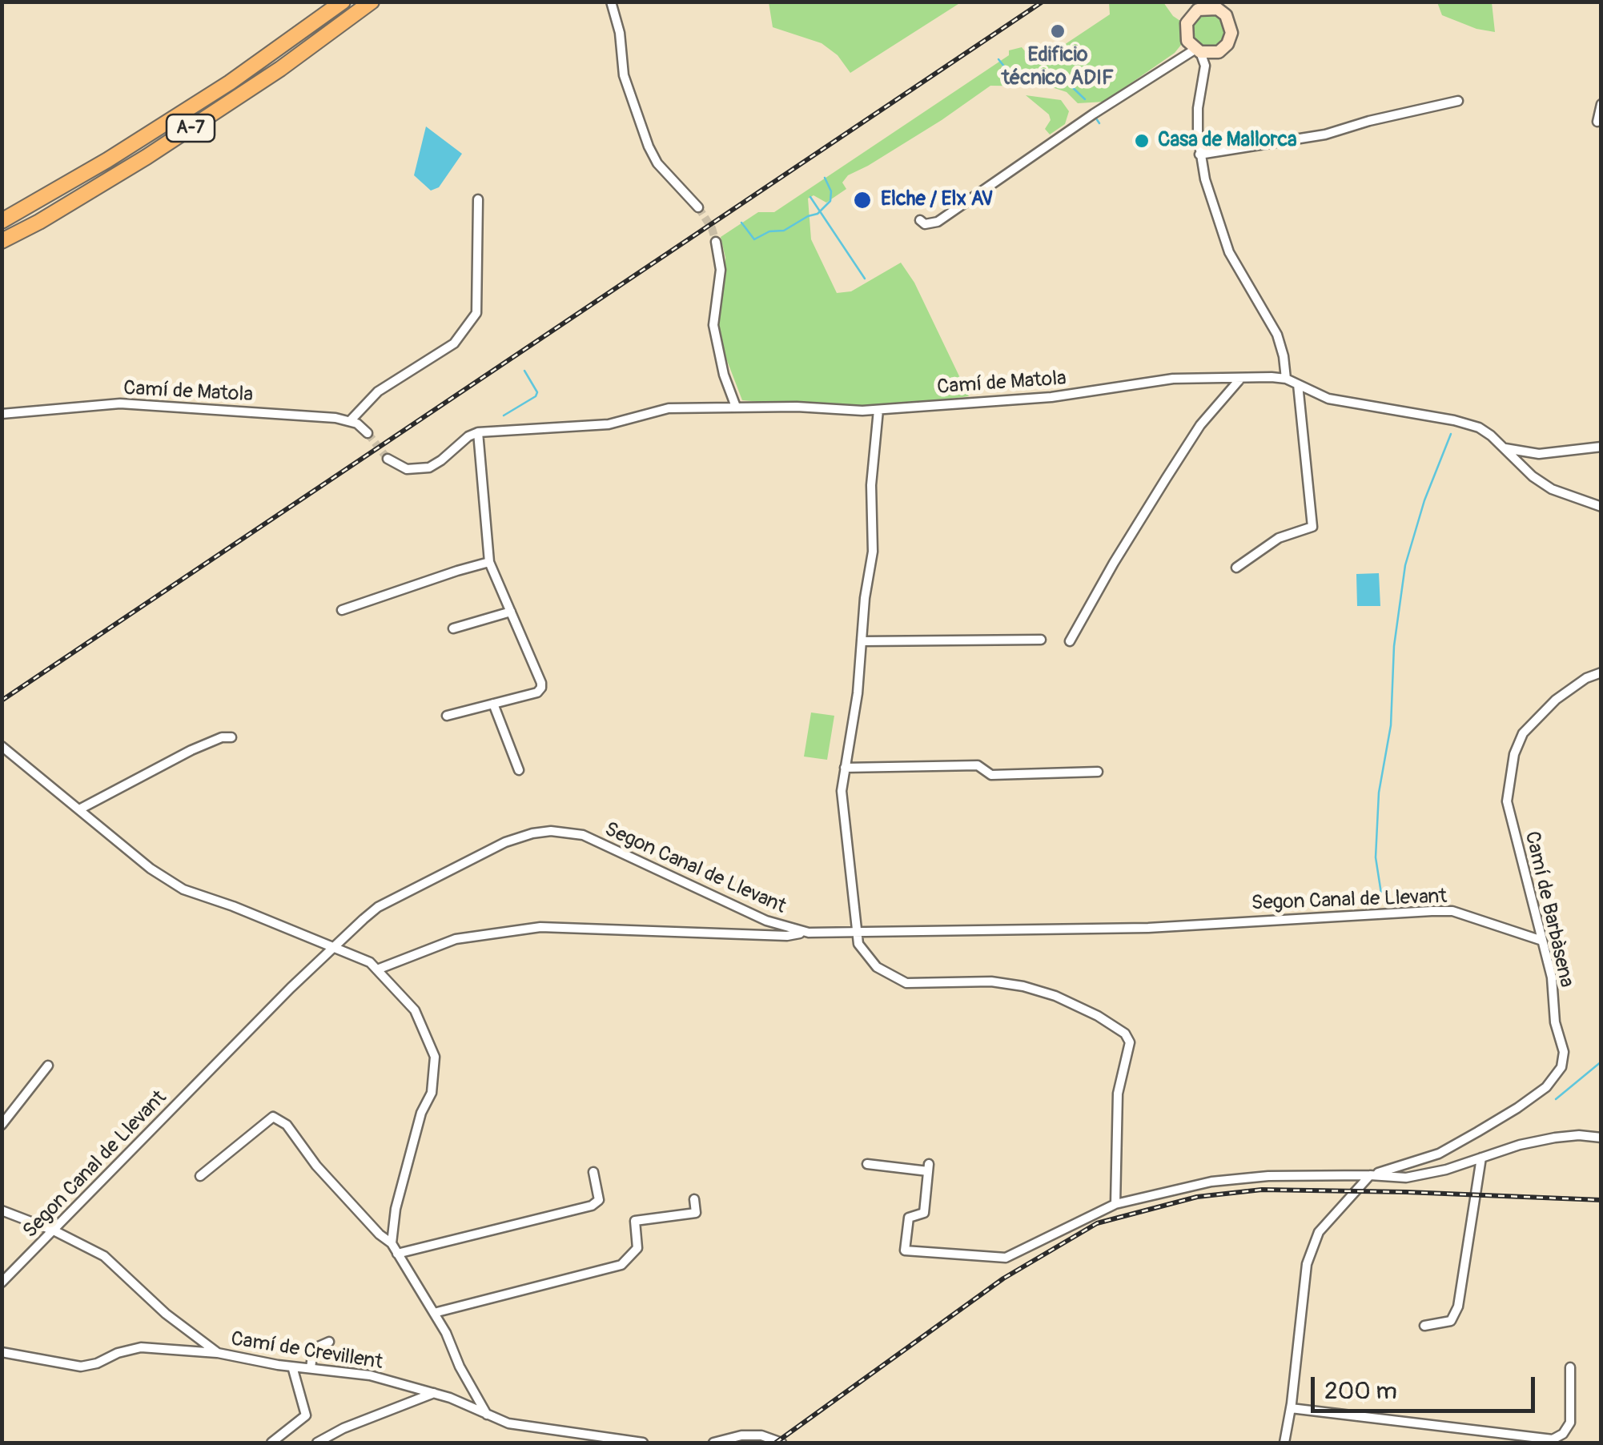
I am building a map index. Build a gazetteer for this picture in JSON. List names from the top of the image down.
{
  "streets": {
    "highway": ["A-7"],
    "street": [
      "Camí de Matola",
      "Segon Canal de Llevant",
      "Camí de Barbàsena",
      "Camí de Crevillent"
    ]
  },
  "crossings": [
    ["Segon Canal de Llevant", "Camí de Barbàsena"],
    ["Segon Canal de Llevant", "Camí de Crevillent"]
  ],
  "places": ["Edificio técnico ADIF", "Casa de Mallorca", "Elche / Elx AV"],
  "scale_bar": "200 m"
}
